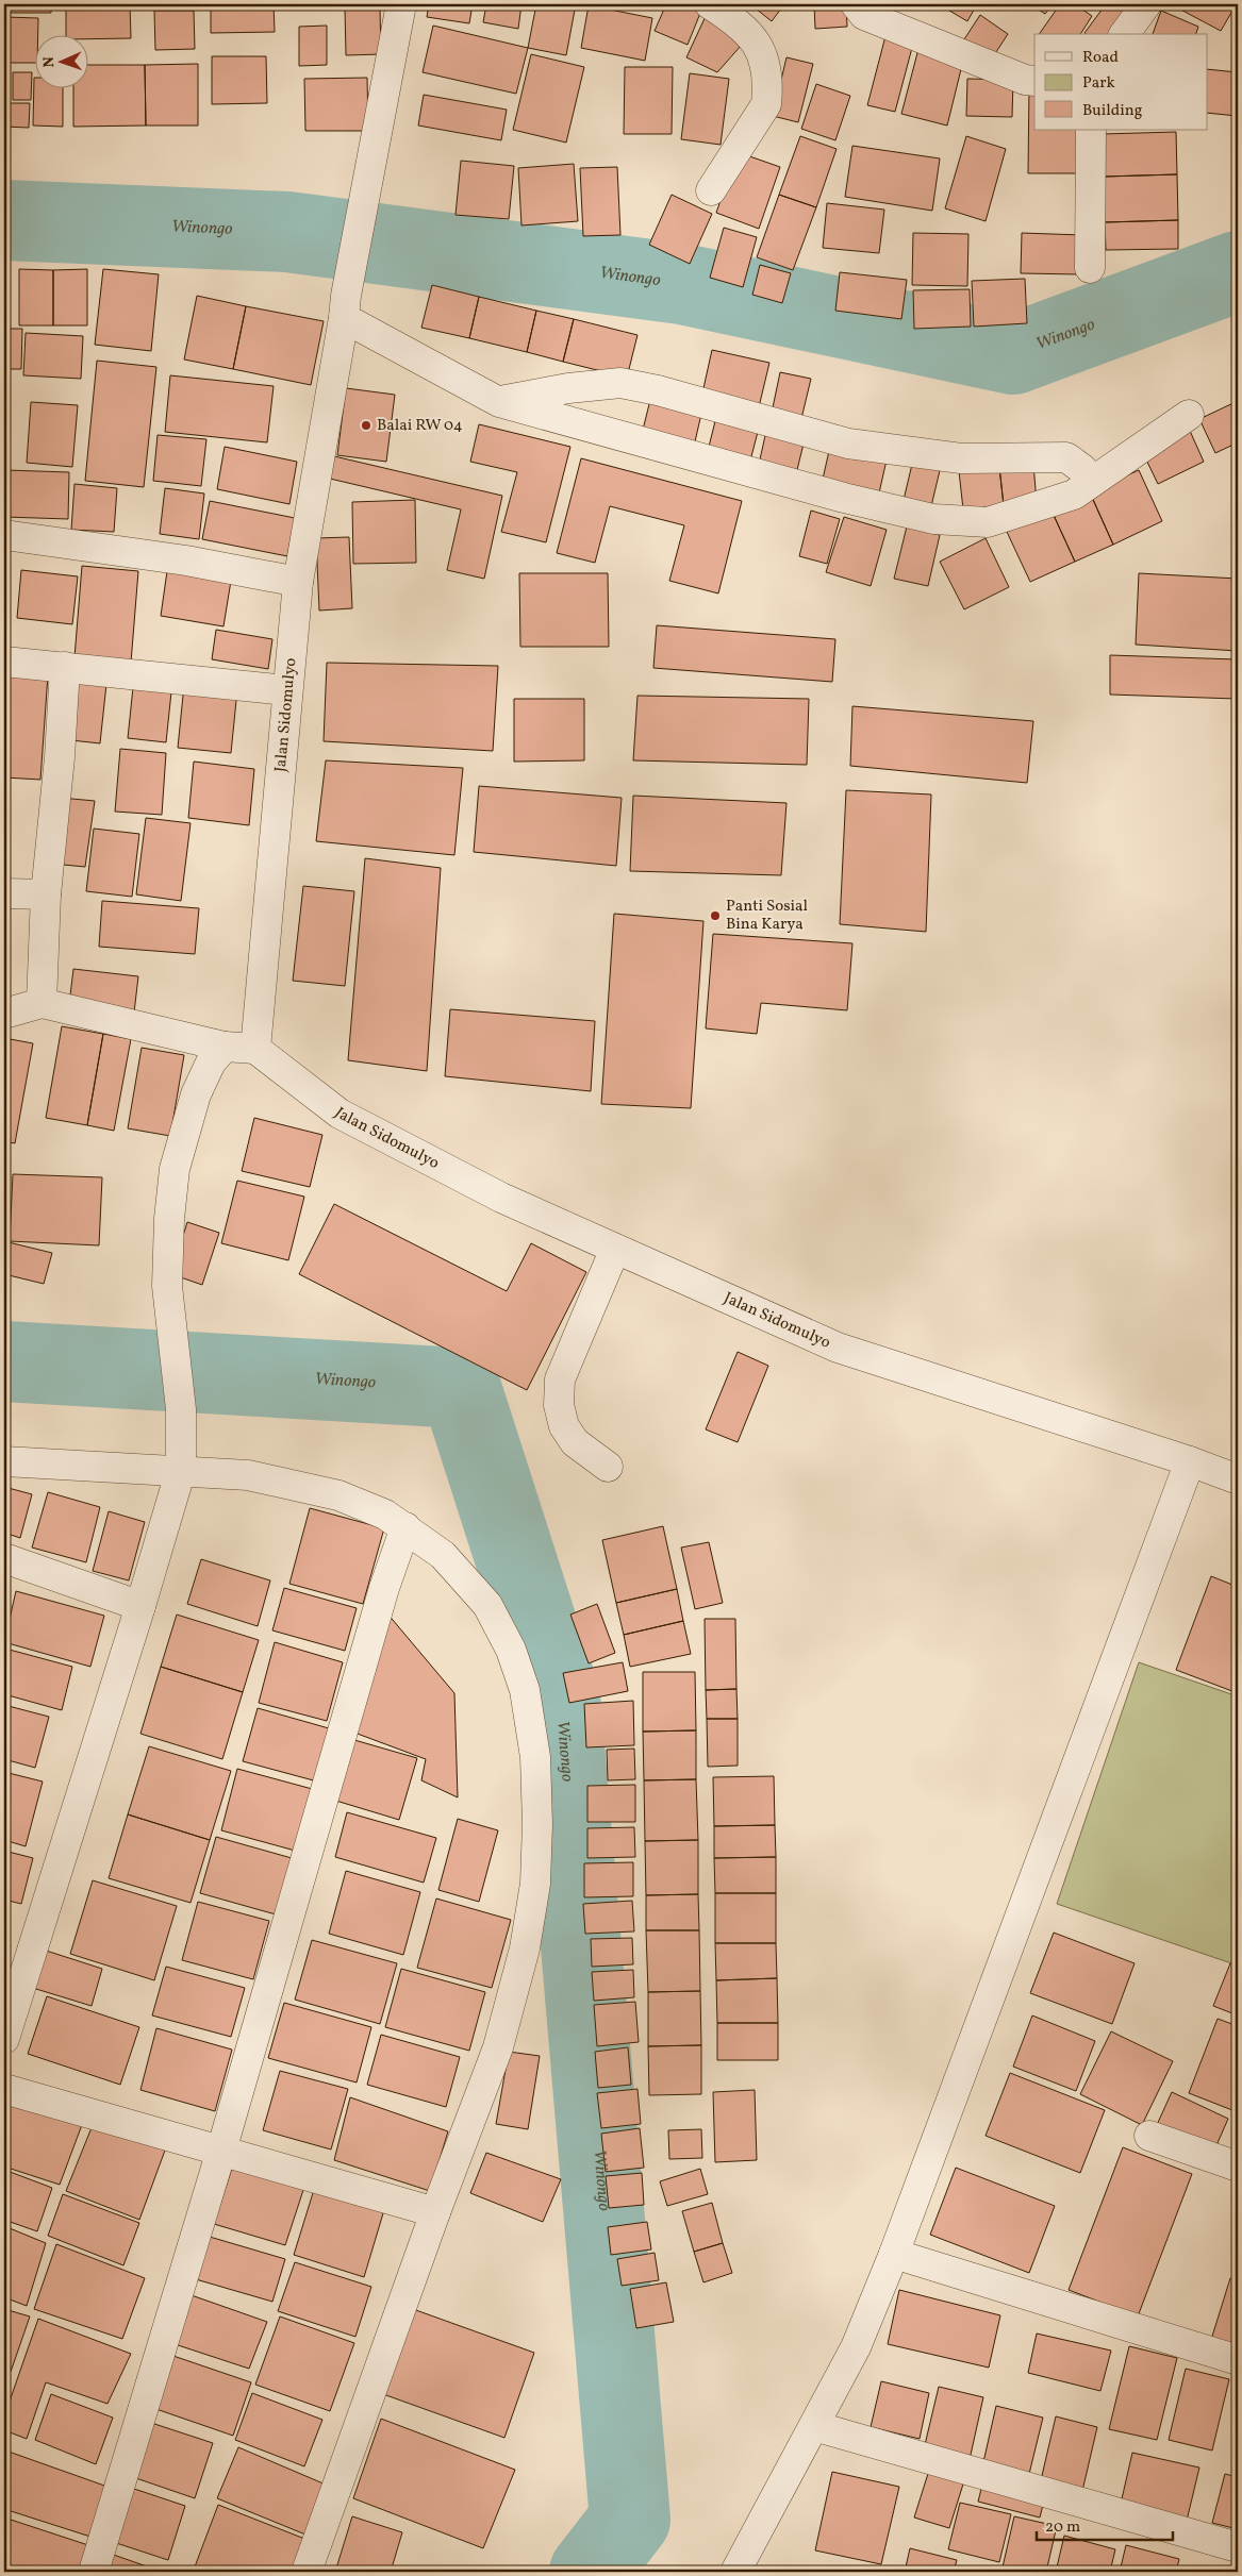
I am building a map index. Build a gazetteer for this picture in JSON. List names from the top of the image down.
{
  "streets": {
    "street": ["Jalan Sidomulyo"]
  },
  "water": ["Winongo"],
  "places": ["Balai RW 04", "Panti Sosial Bina Karya"],
  "legend": ["Road", "Park", "Building"],
  "scale_bar": "20 m",
  "north": "left"
}
